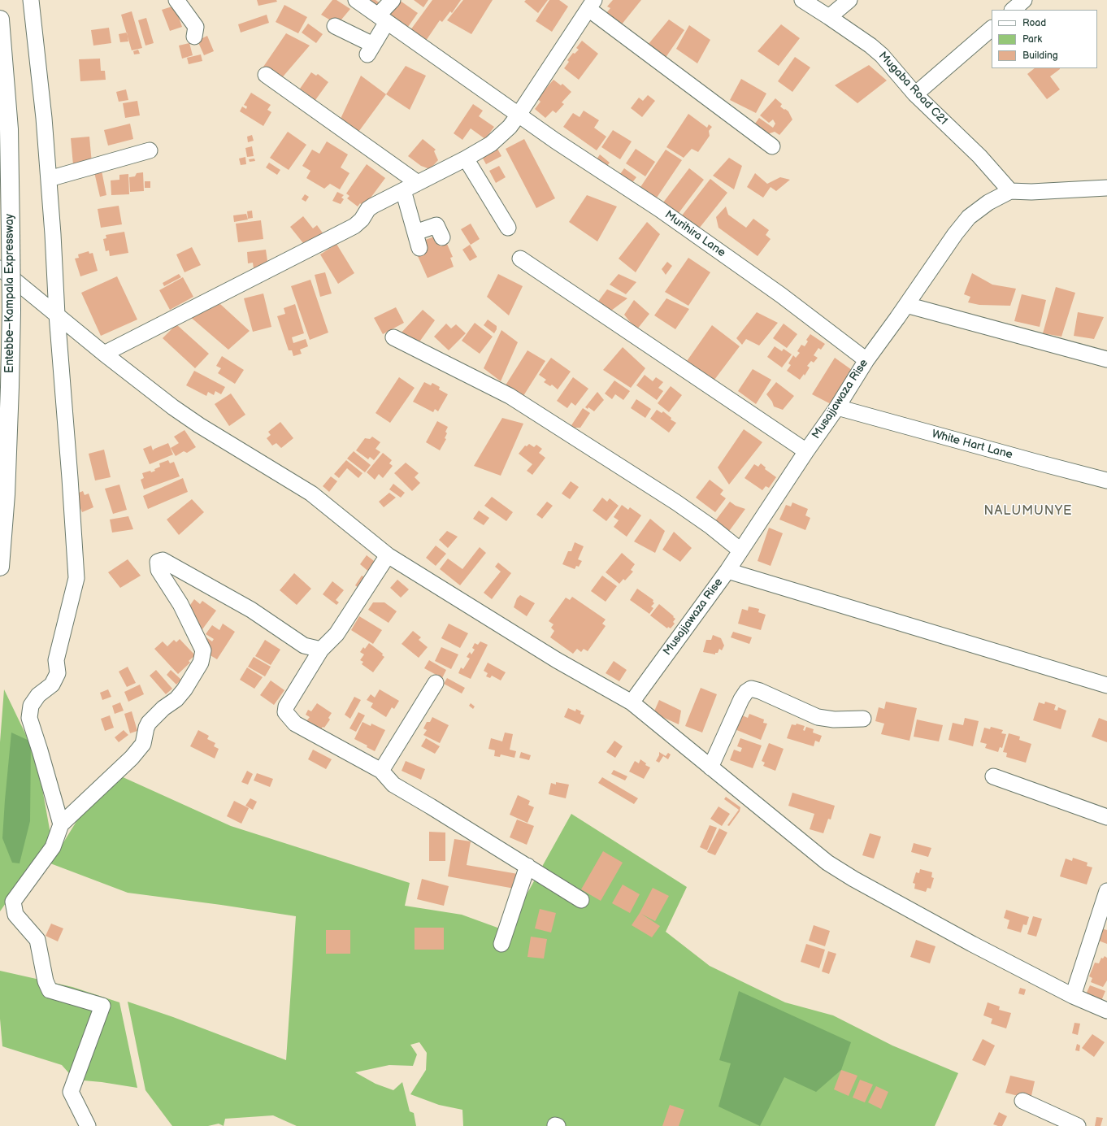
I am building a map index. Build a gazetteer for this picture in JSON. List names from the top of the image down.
{
  "streets": {
    "highway": ["Entebbe–Kampala Expressway"],
    "street": [
      "Mugaba Road C21",
      "Murihira Lane",
      "Musajjawaza Rise",
      "White Hart Lane"
    ]
  },
  "crossings": [
    ["Mugaba Road C21", "Musajjawaza Rise"],
    ["Murihira Lane", "Musajjawaza Rise"],
    ["Musajjawaza Rise", "White Hart Lane"]
  ],
  "districts": ["NALUMUNYE"],
  "legend": ["Road", "Park", "Building"]
}
